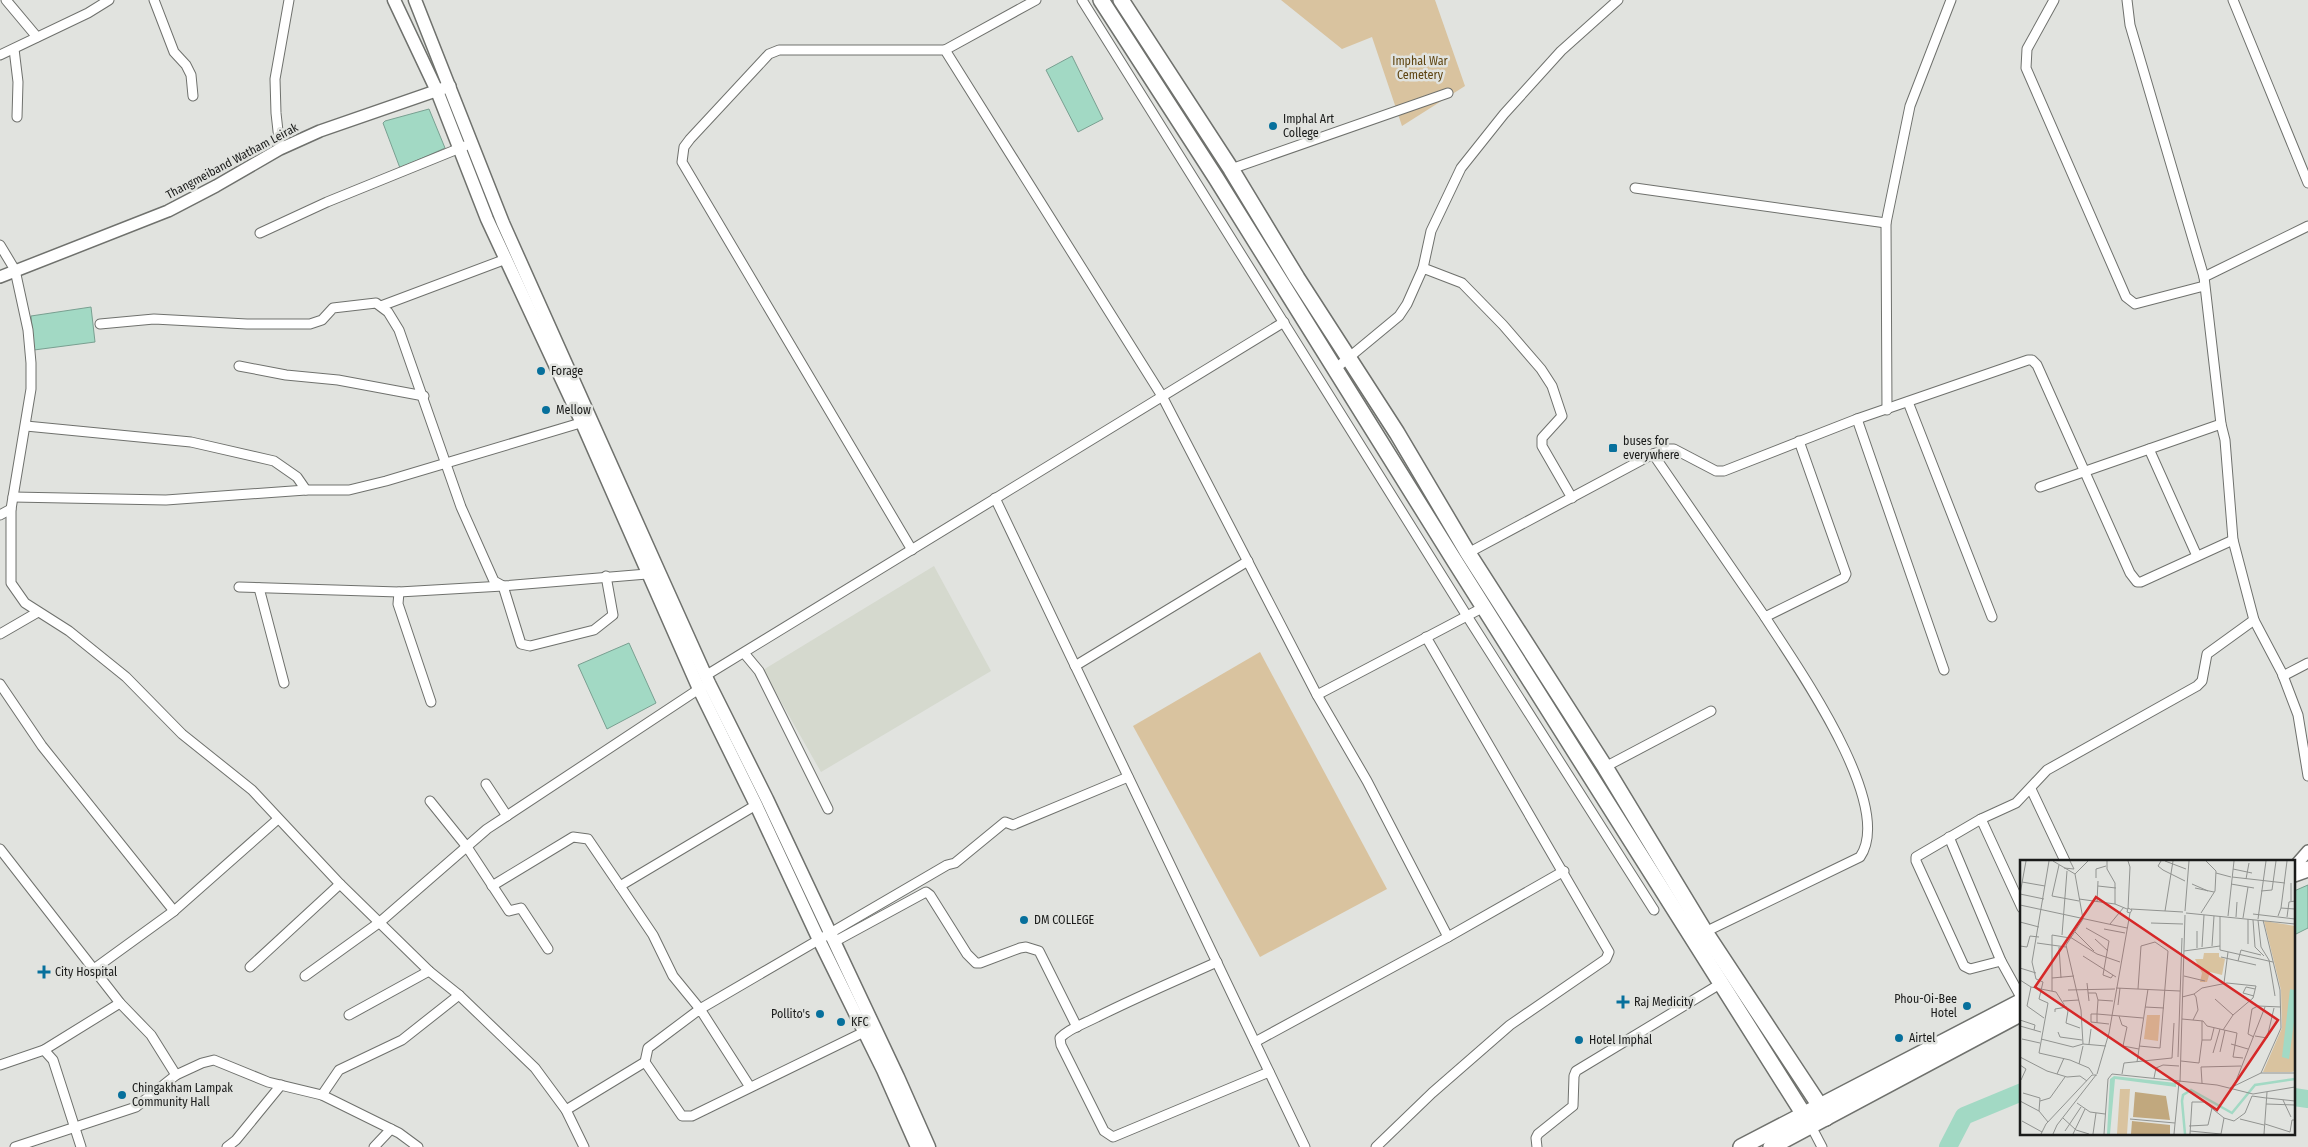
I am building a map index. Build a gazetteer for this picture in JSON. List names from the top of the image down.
{
  "streets": {
    "street": ["Thangmeiband Watham Leirak"]
  },
  "parks": ["Imphal War Cemetery"],
  "places": {
    "other": [
      "Imphal Art College",
      "Forage",
      "Mellow",
      "DM COLLEGE",
      "Phou-Oi-Bee Hotel",
      "Pollito's",
      "KFC",
      "Airtel",
      "Hotel Imphal",
      "Chingakham Lampak Community Hall"
    ],
    "transit": ["buses for everywhere"],
    "health": ["City Hospital", "Raj Medicity"]
  }
}
